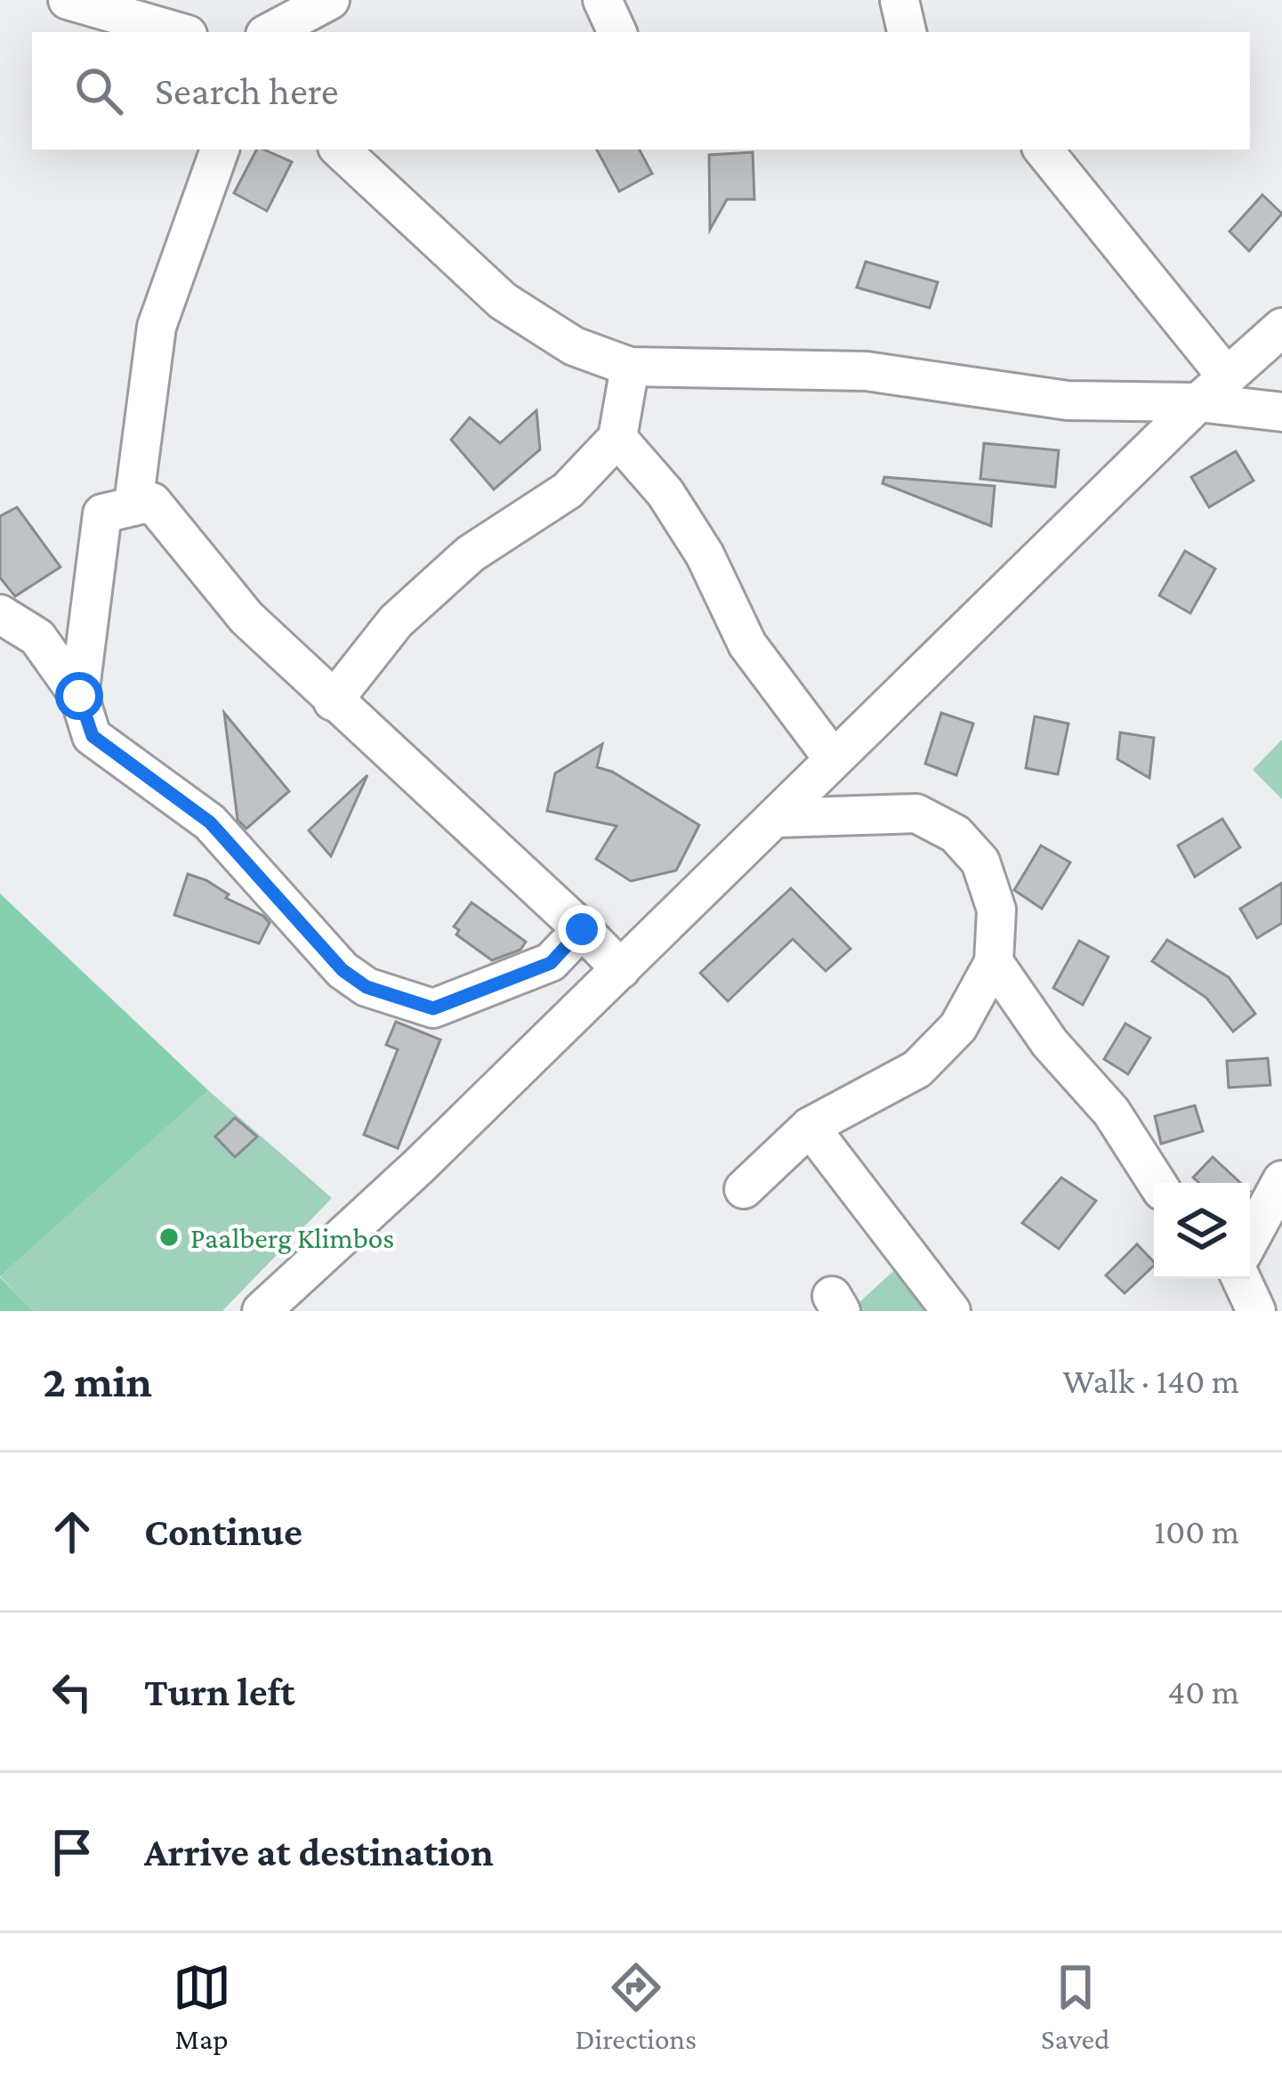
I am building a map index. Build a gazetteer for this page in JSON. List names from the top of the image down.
{
  "places": ["Paalberg Klimbos"],
  "page": {
    "search": "Search here",
    "heading": ["2 min", "Walk · 140 m"],
    "list": [
      ["Continue", "100 m"],
      ["Turn left", "40 m"],
      "Arrive at destination"
    ],
    "nav": ["Map", "Directions", "Saved"]
  }
}
